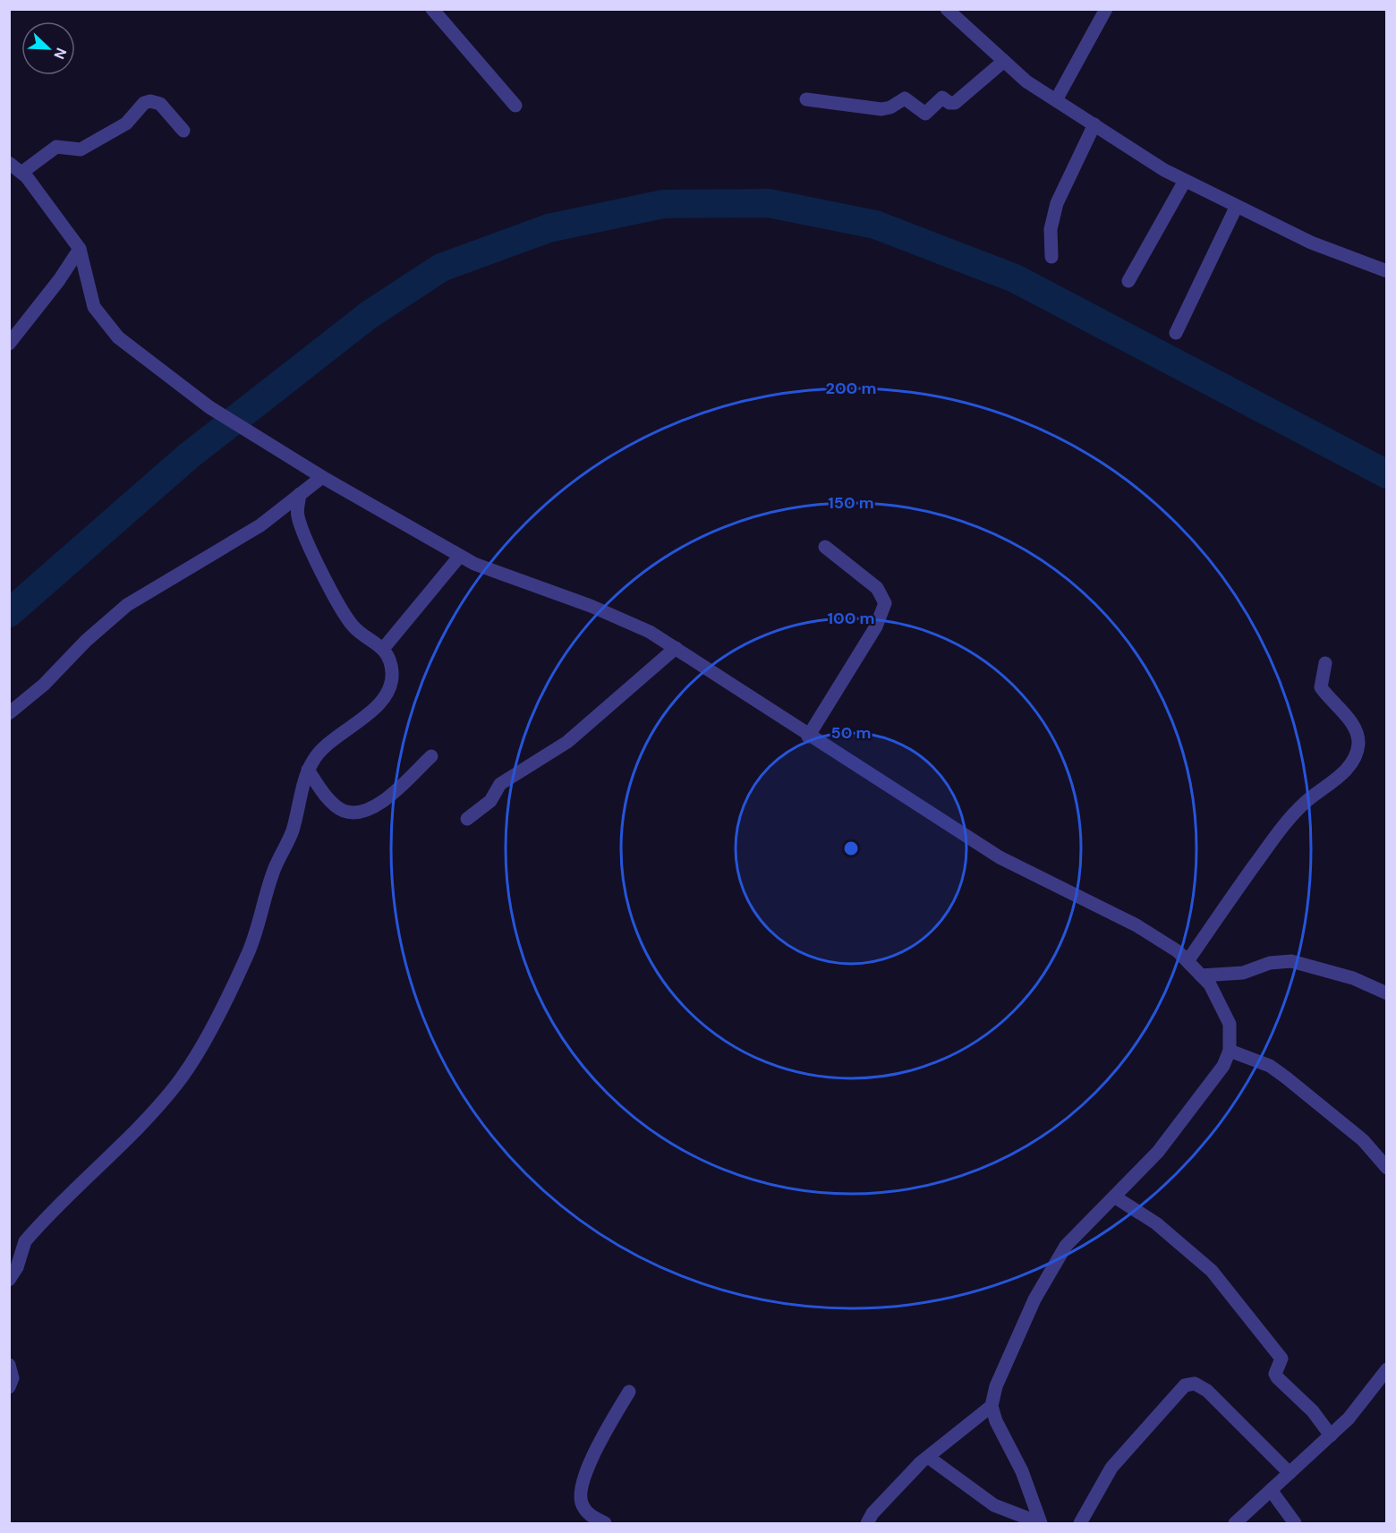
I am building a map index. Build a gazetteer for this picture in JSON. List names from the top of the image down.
{
  "north": "bottom right",
  "rings": [
    "200 m",
    "150 m",
    "100 m",
    "50 m"
  ]
}
